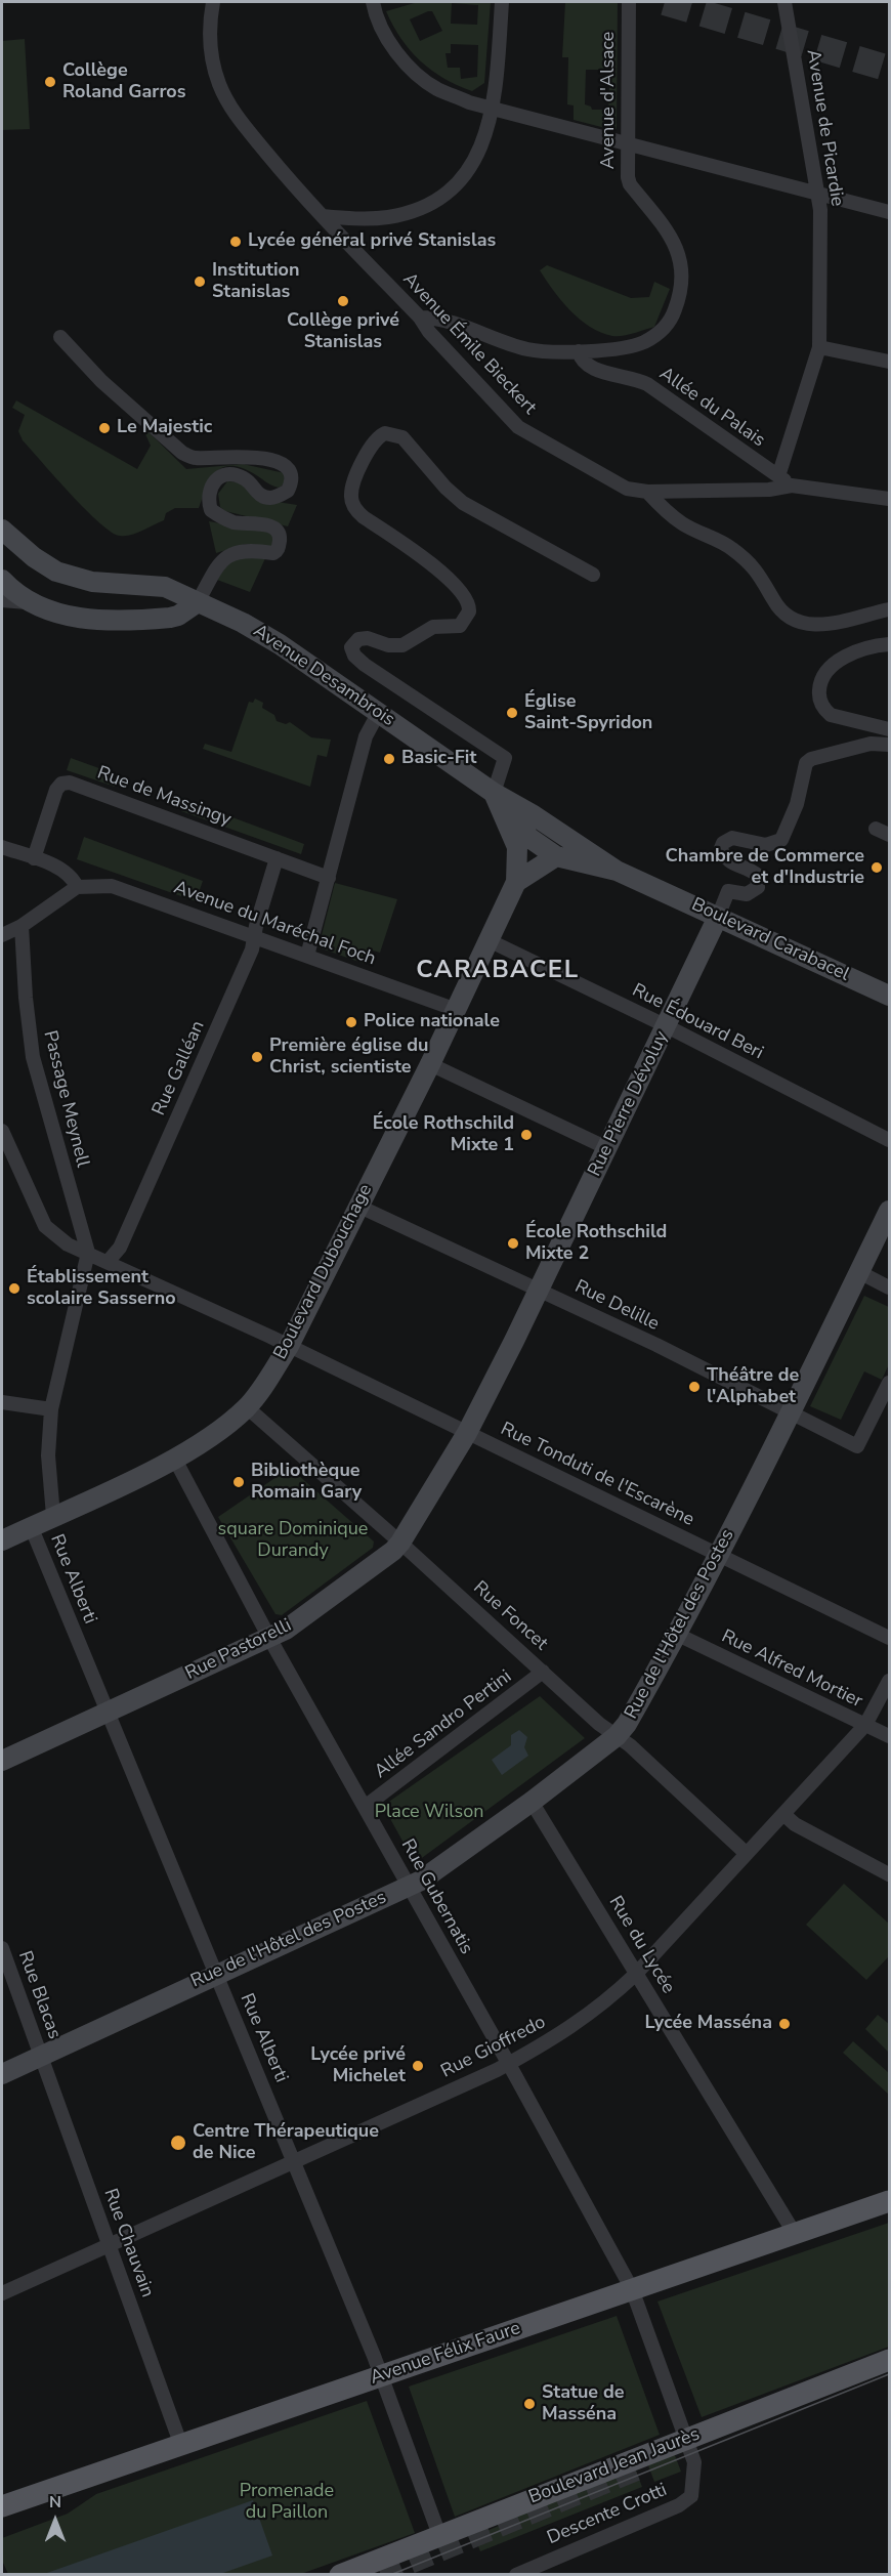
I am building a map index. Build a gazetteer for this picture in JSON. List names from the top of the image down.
{
  "streets": {
    "main road": [
      "Avenue Desambrois",
      "Boulevard Carabacel",
      "Rue Pierre Dévoluy",
      "Boulevard Dubouchage",
      "Rue de l'Hôtel des Postes",
      "Rue Pastorelli",
      "Avenue Félix Faure",
      "Boulevard Jean Jaurès"
    ],
    "street": [
      "Avenue d'Alsace",
      "Avenue de Picardie",
      "Avenue Émile Bieckert",
      "Allée du Palais",
      "Rue de Massingy",
      "Avenue du Maréchal Foch",
      "Rue Édouard Beri",
      "Rue Galléan",
      "Passage Meynell",
      "Rue Delille",
      "Rue Tonduti de l'Escarène",
      "Rue Alberti",
      "Rue Foncet",
      "Rue Alfred Mortier",
      "Allée Sandro Pertini",
      "Rue Gubernatis",
      "Rue du Lycée",
      "Rue Blacas",
      "Rue Gioffredo",
      "Rue Chauvain",
      "Descente Crotti"
    ]
  },
  "crossings": [
    ["Avenue d'Alsace", "Avenue Émile Bieckert"],
    ["Avenue d'Alsace", "Allée du Palais"],
    ["Avenue de Picardie", "Allée du Palais"],
    ["Avenue Émile Bieckert", "Allée du Palais"],
    ["Avenue Desambrois", "Boulevard Carabacel"],
    ["Avenue Desambrois", "Boulevard Dubouchage"],
    ["Rue de Massingy", "Rue Galléan"],
    ["Avenue du Maréchal Foch", "Rue Galléan"],
    ["Avenue du Maréchal Foch", "Boulevard Dubouchage"],
    ["Boulevard Carabacel", "Rue Pierre Dévoluy"],
    ["Boulevard Carabacel", "Boulevard Dubouchage"],
    ["Rue Édouard Beri", "Rue Pierre Dévoluy"],
    ["Rue Édouard Beri", "Boulevard Dubouchage"],
    ["Rue Galléan", "Rue Tonduti de l'Escarène"],
    ["Passage Meynell", "Rue Tonduti de l'Escarène"],
    ["Rue Pierre Dévoluy", "Rue Delille"],
    ["Rue Pierre Dévoluy", "Rue Pastorelli"],
    ["Boulevard Dubouchage", "Rue Delille"],
    ["Boulevard Dubouchage", "Rue Tonduti de l'Escarène"],
    ["Boulevard Dubouchage", "Rue Alberti"],
    ["Boulevard Dubouchage", "Rue Foncet"],
    ["Boulevard Dubouchage", "Rue Gubernatis"],
    ["Rue Delille", "Rue de l'Hôtel des Postes"],
    ["Rue Delille", "Rue Pastorelli"],
    ["Rue Tonduti de l'Escarène", "Rue de l'Hôtel des Postes"],
    ["Rue Tonduti de l'Escarène", "Rue Pastorelli"],
    ["Rue Alberti", "Rue de l'Hôtel des Postes"],
    ["Rue Alberti", "Rue Pastorelli"],
    ["Rue Alberti", "Rue Gioffredo"],
    ["Rue Alberti", "Avenue Félix Faure"],
    ["Rue Alberti", "Boulevard Jean Jaurès"],
    ["Rue Foncet", "Rue de l'Hôtel des Postes"],
    ["Rue Foncet", "Rue Pastorelli"],
    ["Rue Foncet", "Allée Sandro Pertini"],
    ["Rue Foncet", "Rue Gioffredo"],
    ["Rue de l'Hôtel des Postes", "Rue Alfred Mortier"],
    ["Rue de l'Hôtel des Postes", "Rue Gubernatis"],
    ["Rue de l'Hôtel des Postes", "Rue du Lycée"],
    ["Rue de l'Hôtel des Postes", "Rue Blacas"],
    ["Rue de l'Hôtel des Postes", "Rue Chauvain"],
    ["Rue Pastorelli", "Rue Gubernatis"],
    ["Rue Alfred Mortier", "Rue Gioffredo"],
    ["Allée Sandro Pertini", "Rue Gubernatis"],
    ["Rue Gubernatis", "Rue Gioffredo"],
    ["Rue Gubernatis", "Avenue Félix Faure"],
    ["Rue Gubernatis", "Boulevard Jean Jaurès"],
    ["Rue Gubernatis", "Descente Crotti"],
    ["Rue du Lycée", "Rue Gioffredo"],
    ["Rue du Lycée", "Avenue Félix Faure"],
    ["Rue Blacas", "Rue Chauvain"],
    ["Rue Gioffredo", "Rue Chauvain"],
    ["Rue Chauvain", "Avenue Félix Faure"],
    ["Boulevard Jean Jaurès", "Descente Crotti"]
  ],
  "districts": ["CARABACEL"],
  "parks": ["square Dominique Durandy", "Place Wilson", "Promenade du Paillon"],
  "places": [
    "Collège Roland Garros",
    "Lycée général privé Stanislas",
    "Institution Stanislas",
    "Collège privé Stanislas",
    "Le Majestic",
    "Église Saint-Spyridon",
    "Basic-Fit",
    "Chambre de Commerce et d'Industrie",
    "Police nationale",
    "Première église du Christ, scientiste",
    "École Rothschild Mixte 1",
    "École Rothschild Mixte 2",
    "Établissement scolaire Sasserno",
    "Théâtre de l'Alphabet",
    "Bibliothèque Romain Gary",
    "Lycée Masséna",
    "Lycée privé Michelet",
    "Centre Thérapeutique de Nice",
    "Statue de Masséna"
  ],
  "north": "top"
}
